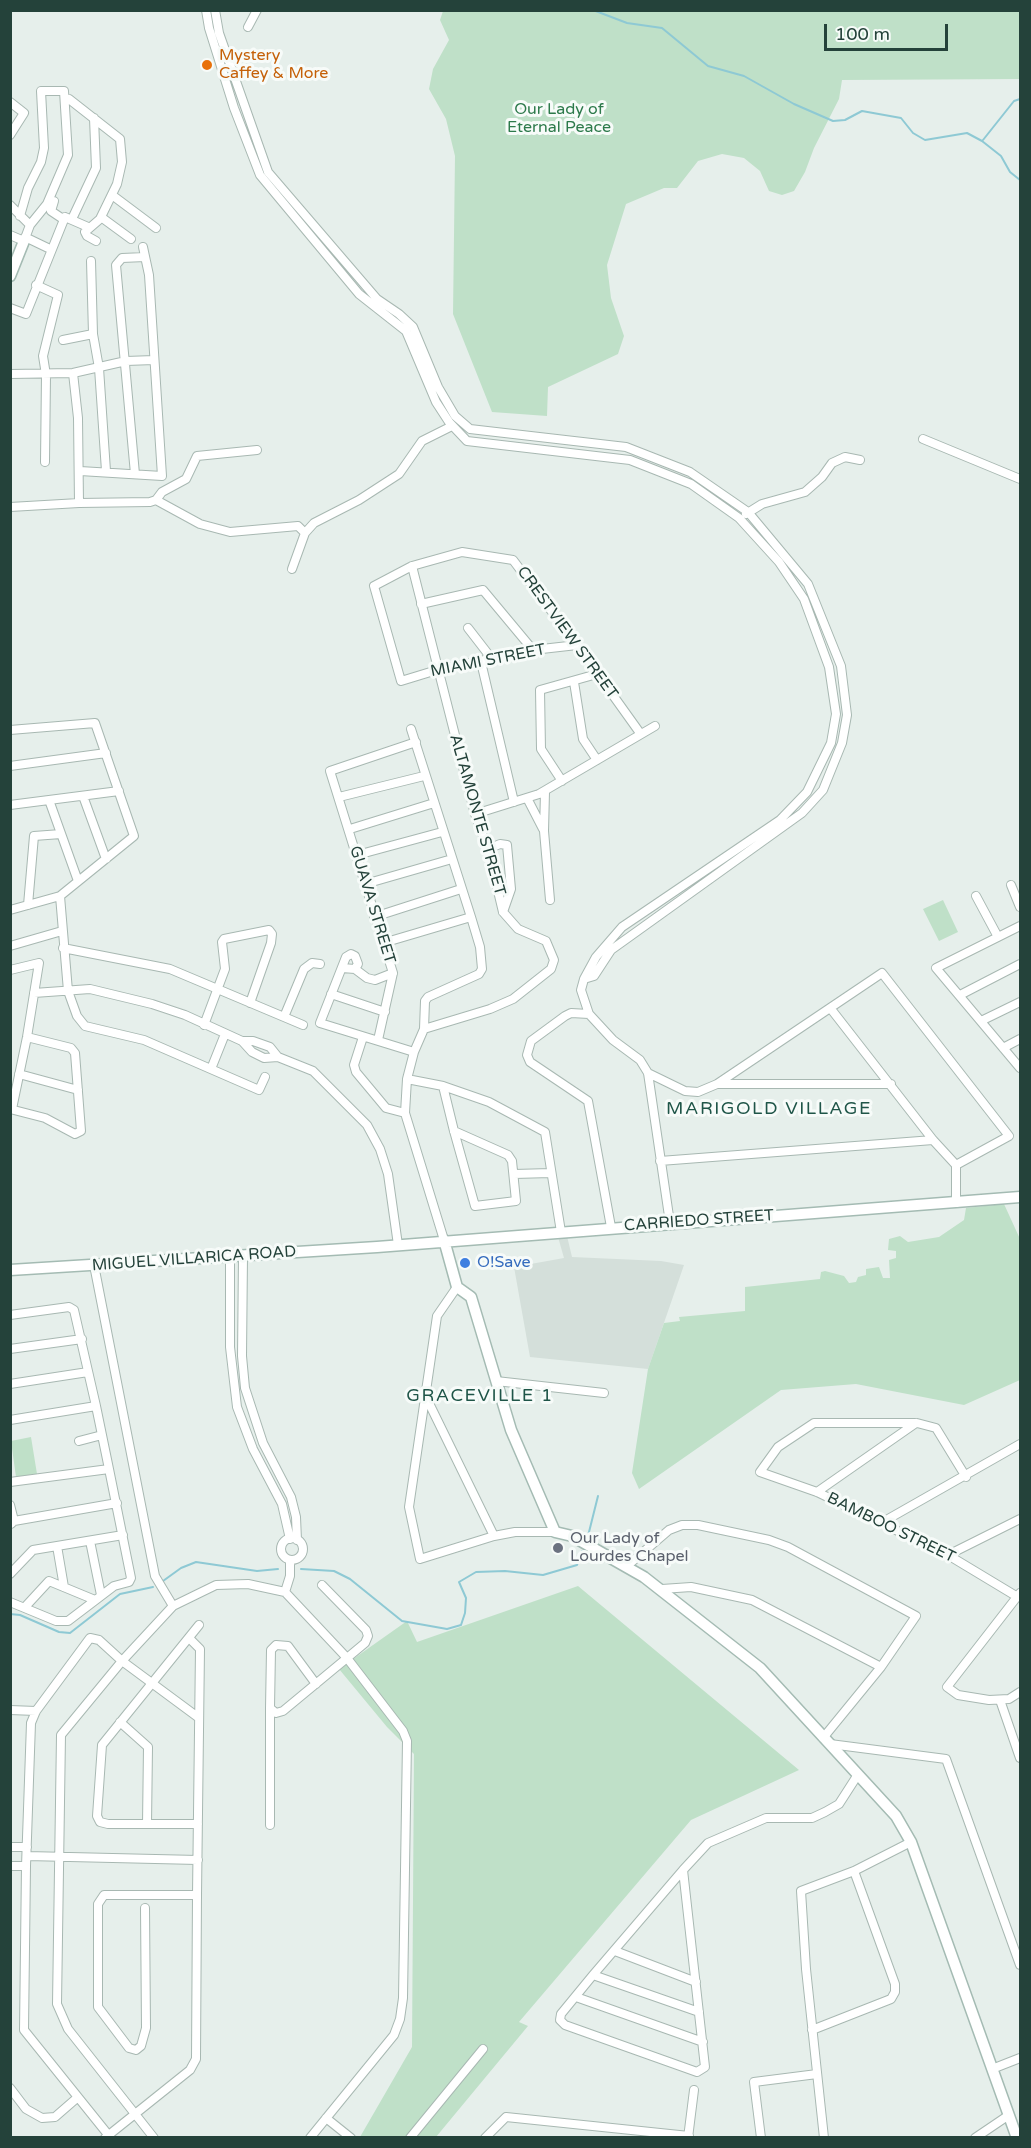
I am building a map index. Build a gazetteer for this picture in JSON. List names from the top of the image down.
{
  "streets": {
    "street": [
      "CRESTVIEW STREET",
      "MIAMI STREET",
      "ALTAMONTE STREET",
      "GUAVA STREET",
      "CARRIEDO STREET",
      "MIGUEL VILLARICA ROAD",
      "BAMBOO STREET"
    ]
  },
  "crossings": [
    ["CRESTVIEW STREET", "MIAMI STREET"],
    ["CRESTVIEW STREET", "ALTAMONTE STREET"],
    ["MIAMI STREET", "ALTAMONTE STREET"],
    ["CARRIEDO STREET", "MIGUEL VILLARICA ROAD"]
  ],
  "districts": ["MARIGOLD VILLAGE", "GRACEVILLE 1"],
  "parks": ["Our Lady of Eternal Peace"],
  "places": ["Mystery Caffey & More", "O!Save", "Our Lady of Lourdes Chapel"],
  "scale_bar": "100 m"
}
